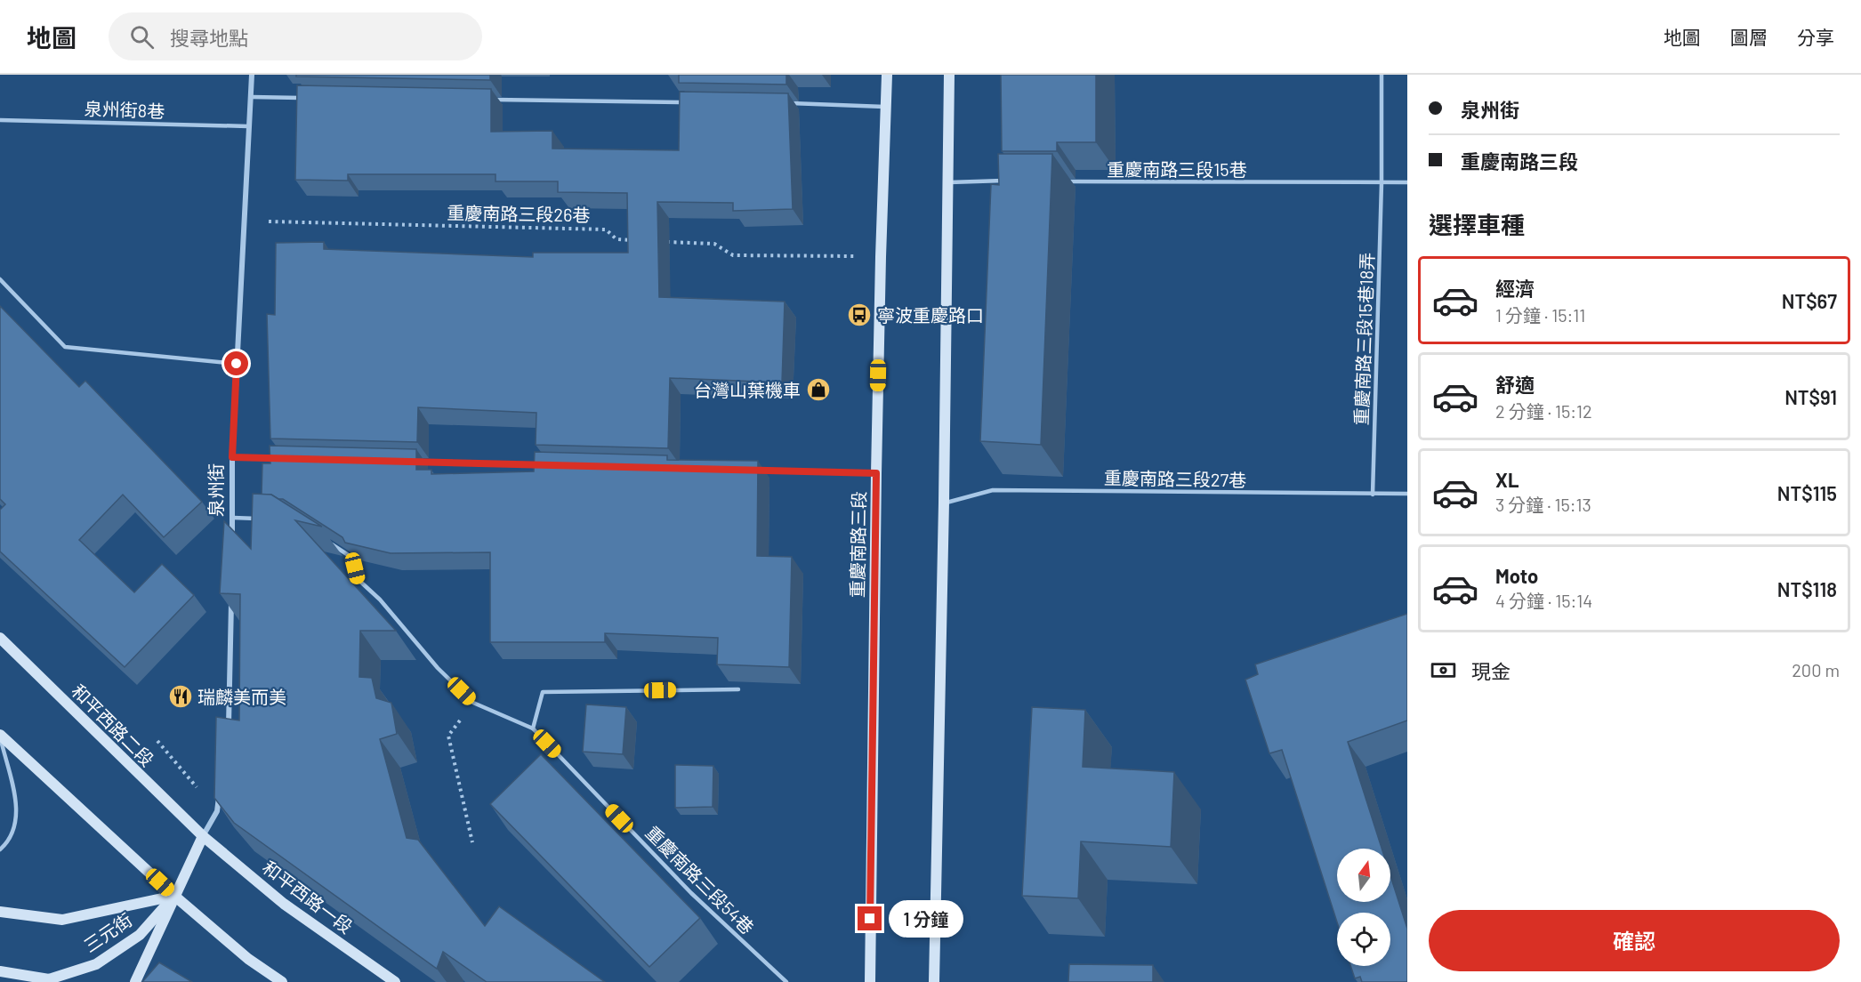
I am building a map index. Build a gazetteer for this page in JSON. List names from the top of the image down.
{
  "streets": {
    "main road": [
      "重慶南路三段",
      "和平西路二段",
      "和平西路一段",
      "三元街"
    ],
    "street": ["泉州街"],
    "lane": [
      "泉州街8巷",
      "重慶南路三段15巷",
      "重慶南路三段15巷18弄",
      "重慶南路三段27巷",
      "重慶南路三段54巷"
    ],
    "path": ["重慶南路三段26巷"]
  },
  "crossings": [
    ["泉州街8巷", "泉州街"],
    ["重慶南路三段15巷", "重慶南路三段15巷18弄"],
    ["重慶南路三段26巷", "泉州街"],
    ["重慶南路三段15巷18弄", "重慶南路三段27巷"],
    ["和平西路二段", "和平西路一段"]
  ],
  "places": {
    "bus stop": ["寧波重慶路口"],
    "shop": ["台灣山葉機車"],
    "restaurant": ["瑞麟美而美"]
  },
  "north": "top",
  "page": {
    "header": "地圖",
    "search": "搜尋地點",
    "nav": ["地圖", "圖層", "分享"],
    "banner": ["泉州街", "重慶南路三段"],
    "heading": "選擇車種",
    "list": [
      {
        "name": "經濟",
        "note": "1 分鐘 · 15:11",
        "value": "NT$67"
      },
      {
        "name": "舒適",
        "note": "2 分鐘 · 15:12",
        "value": "NT$91"
      },
      {
        "name": "XL",
        "note": "3 分鐘 · 15:13",
        "value": "NT$115"
      },
      {
        "name": "Moto",
        "note": "4 分鐘 · 15:14",
        "value": "NT$118"
      }
    ],
    "pay": ["現金", "200 m"],
    "buttons": "確認",
    "bubble": "1 分鐘"
  }
}
